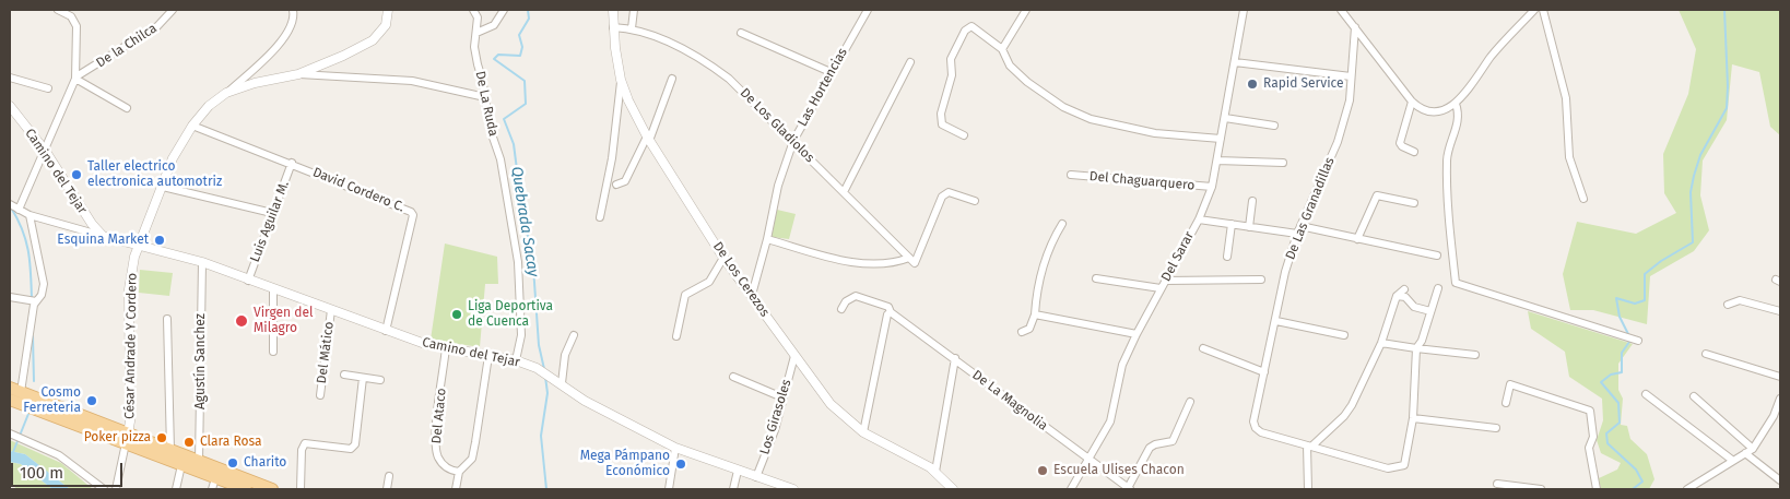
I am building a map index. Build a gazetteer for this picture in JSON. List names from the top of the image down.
{
  "streets": {
    "street": [
      "De la Chilca",
      "Las Hortencias",
      "De La Ruda",
      "De Los Gladiolos",
      "Camino del Tejar",
      "Del Chaguarquero",
      "David Cordero C.",
      "De Las Granadillas",
      "Luis Aguilar M.",
      "Del Sarar",
      "De Los Cerezos",
      "César Andrade Y Cordero",
      "Del Mático",
      "Agustín Sanchez",
      "De La Magnolia",
      "Del Ataco",
      "Los Girasoles"
    ]
  },
  "crossings": [
    ["Las Hortencias", "De Los Gladiolos"],
    ["Las Hortencias", "De Los Cerezos"],
    ["De La Ruda", "Camino del Tejar"],
    ["De Los Gladiolos", "De Los Cerezos"],
    ["Camino del Tejar", "David Cordero C."],
    ["Camino del Tejar", "Luis Aguilar M."],
    ["Camino del Tejar", "César Andrade Y Cordero"],
    ["Camino del Tejar", "Del Mático"],
    ["Camino del Tejar", "Agustín Sanchez"],
    ["Camino del Tejar", "Del Ataco"],
    ["Camino del Tejar", "Los Girasoles"],
    ["Del Chaguarquero", "Del Sarar"],
    ["David Cordero C.", "Luis Aguilar M."],
    ["David Cordero C.", "César Andrade Y Cordero"],
    ["Del Sarar", "De La Magnolia"],
    ["De Los Cerezos", "Los Girasoles"]
  ],
  "water": ["Quebrada Sacay"],
  "places": [
    "Rapid Service",
    "Taller electrico electronica automotriz",
    "Esquina Market",
    "Liga Deportiva de Cuenca",
    "Virgen del Milagro",
    "Cosmo Ferreteria",
    "Poker pizza",
    "Clara Rosa",
    "Charito",
    "Mega Pámpano Económico",
    "Escuela Ulises Chacon"
  ],
  "scale_bar": "100 m"
}
